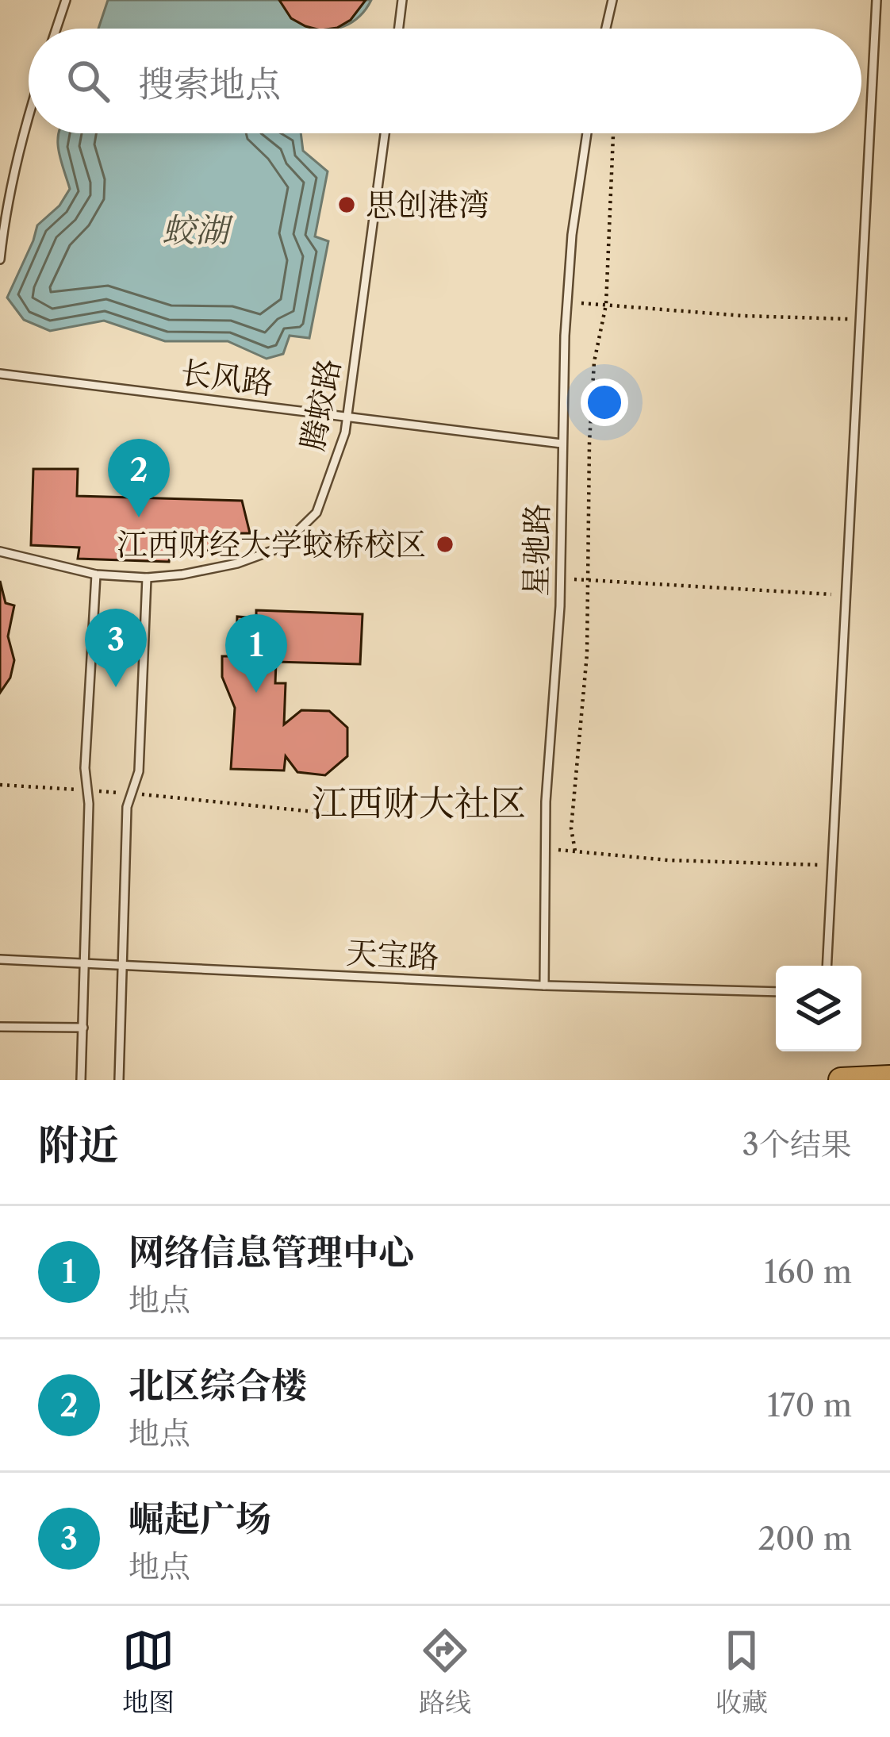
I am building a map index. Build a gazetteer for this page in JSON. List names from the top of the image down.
{
  "streets": {
    "lane": [
      "长风路",
      "腾蛟路",
      "星驰路",
      "天宝路"
    ]
  },
  "crossings": [
    ["长风路", "腾蛟路"],
    ["长风路", "星驰路"],
    ["星驰路", "天宝路"]
  ],
  "districts": ["江西财大社区"],
  "water": ["蛟湖"],
  "places": ["思创港湾", "江西财经大学蛟桥校区"],
  "page": {
    "search": "搜索地点",
    "pins": ["2", "3", "1"],
    "heading": ["附近", "3个结果"],
    "list": [
      {
        "mark": "1",
        "name": "网络信息管理中心",
        "note": "地点",
        "value": "160 m"
      },
      {
        "mark": "2",
        "name": "北区综合楼",
        "note": "地点",
        "value": "170 m"
      },
      {
        "mark": "3",
        "name": "崛起广场",
        "note": "地点",
        "value": "200 m"
      }
    ],
    "nav": ["地图", "路线", "收藏"]
  }
}
